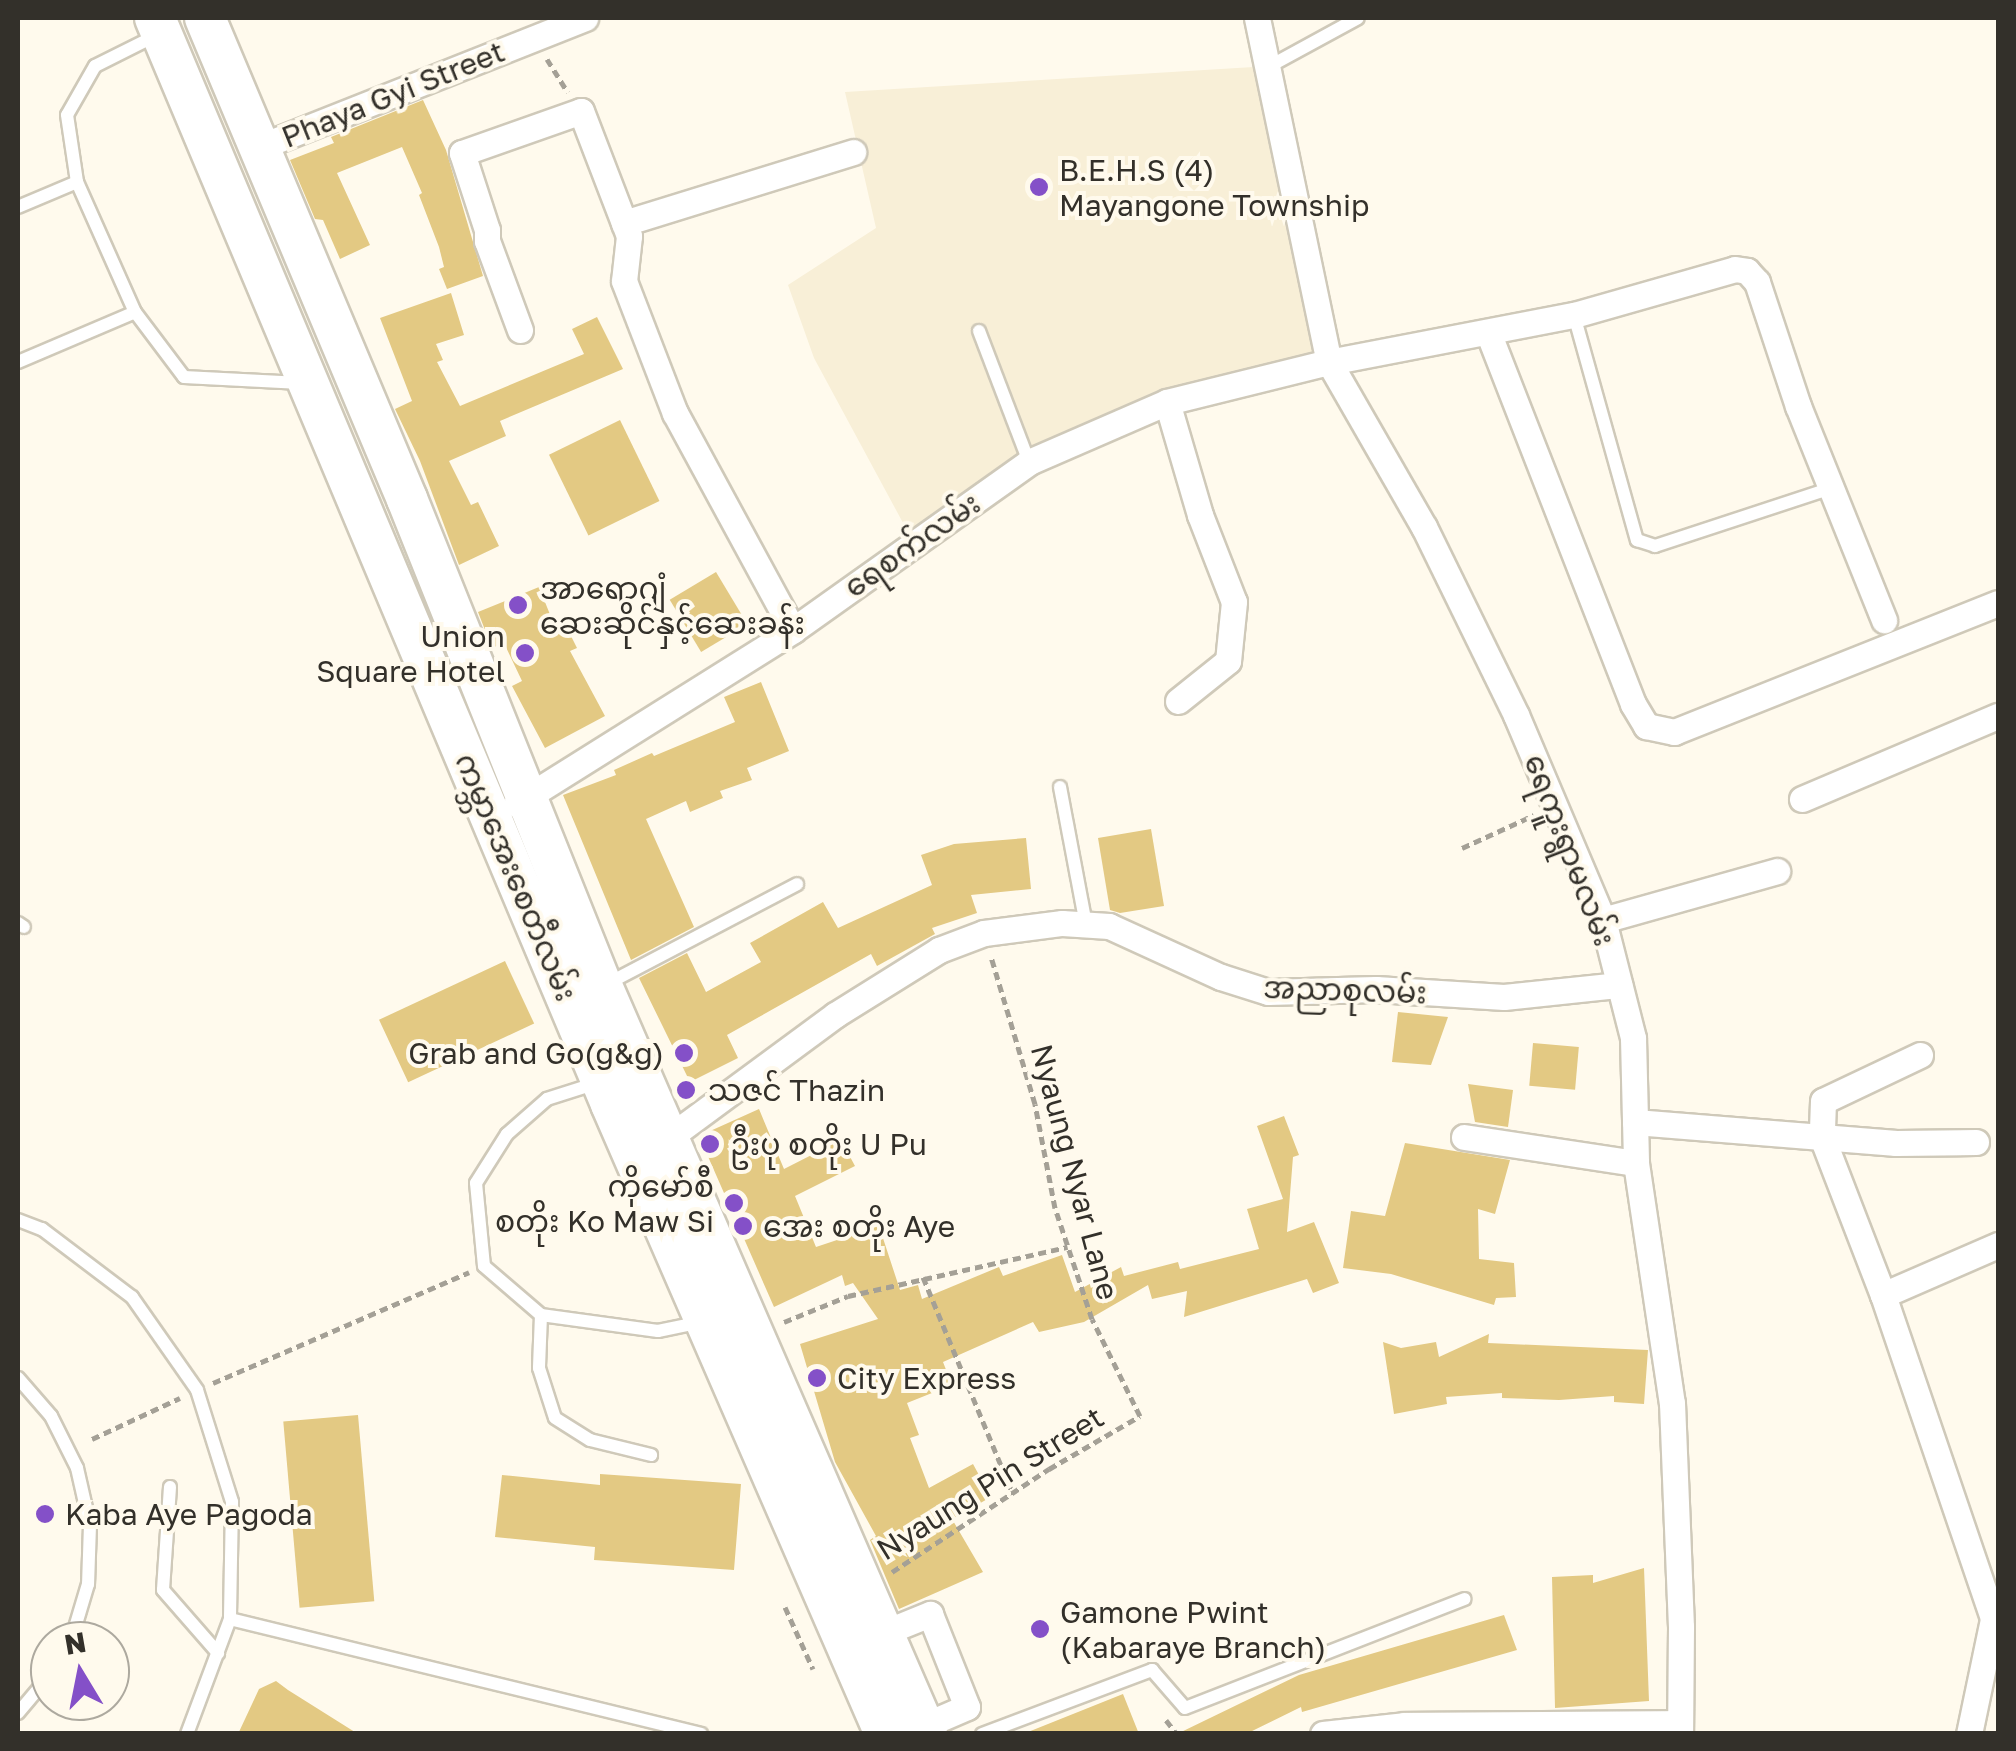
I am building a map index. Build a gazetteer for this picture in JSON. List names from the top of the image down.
{
  "streets": {
    "main road": ["ကမ္ဘာအေးစေတီလမ်း"],
    "street": [
      "Phaya Gyi Street",
      "ရေစက်လမ်း",
      "ရေကူးရွာမလမ်း",
      "အညာစုလမ်း"
    ],
    "path": ["Nyaung Nyar Lane", "Nyaung Pin Street"]
  },
  "crossings": [
    ["Phaya Gyi Street", "ကမ္ဘာအေးစေတီလမ်း"],
    ["ရေစက်လမ်း", "ရေကူးရွာမလမ်း"],
    ["ရေစက်လမ်း", "ကမ္ဘာအေးစေတီလမ်း"],
    ["ရေကူးရွာမလမ်း", "အညာစုလမ်း"],
    ["ကမ္ဘာအေးစေတီလမ်း", "အညာစုလမ်း"],
    ["ကမ္ဘာအေးစေတီလမ်း", "Nyaung Pin Street"],
    ["အညာစုလမ်း", "Nyaung Nyar Lane"],
    ["Nyaung Nyar Lane", "Nyaung Pin Street"]
  ],
  "places": [
    "B.E.H.S (4) Mayangone Township",
    "အာရောဂျံ ဆေးဆိုင်နှင့်ဆေးခန်း",
    "Union Square Hotel",
    "Grab and Go(g&g)",
    "သဇင် Thazin",
    "ဦးပု စတိုး U Pu",
    "ကိုမော်စီ စတိုး Ko Maw Si",
    "အေး စတိုး Aye",
    "City Express",
    "Kaba Aye Pagoda",
    "Gamone Pwint (Kabaraye Branch)"
  ],
  "north": "top"
}
